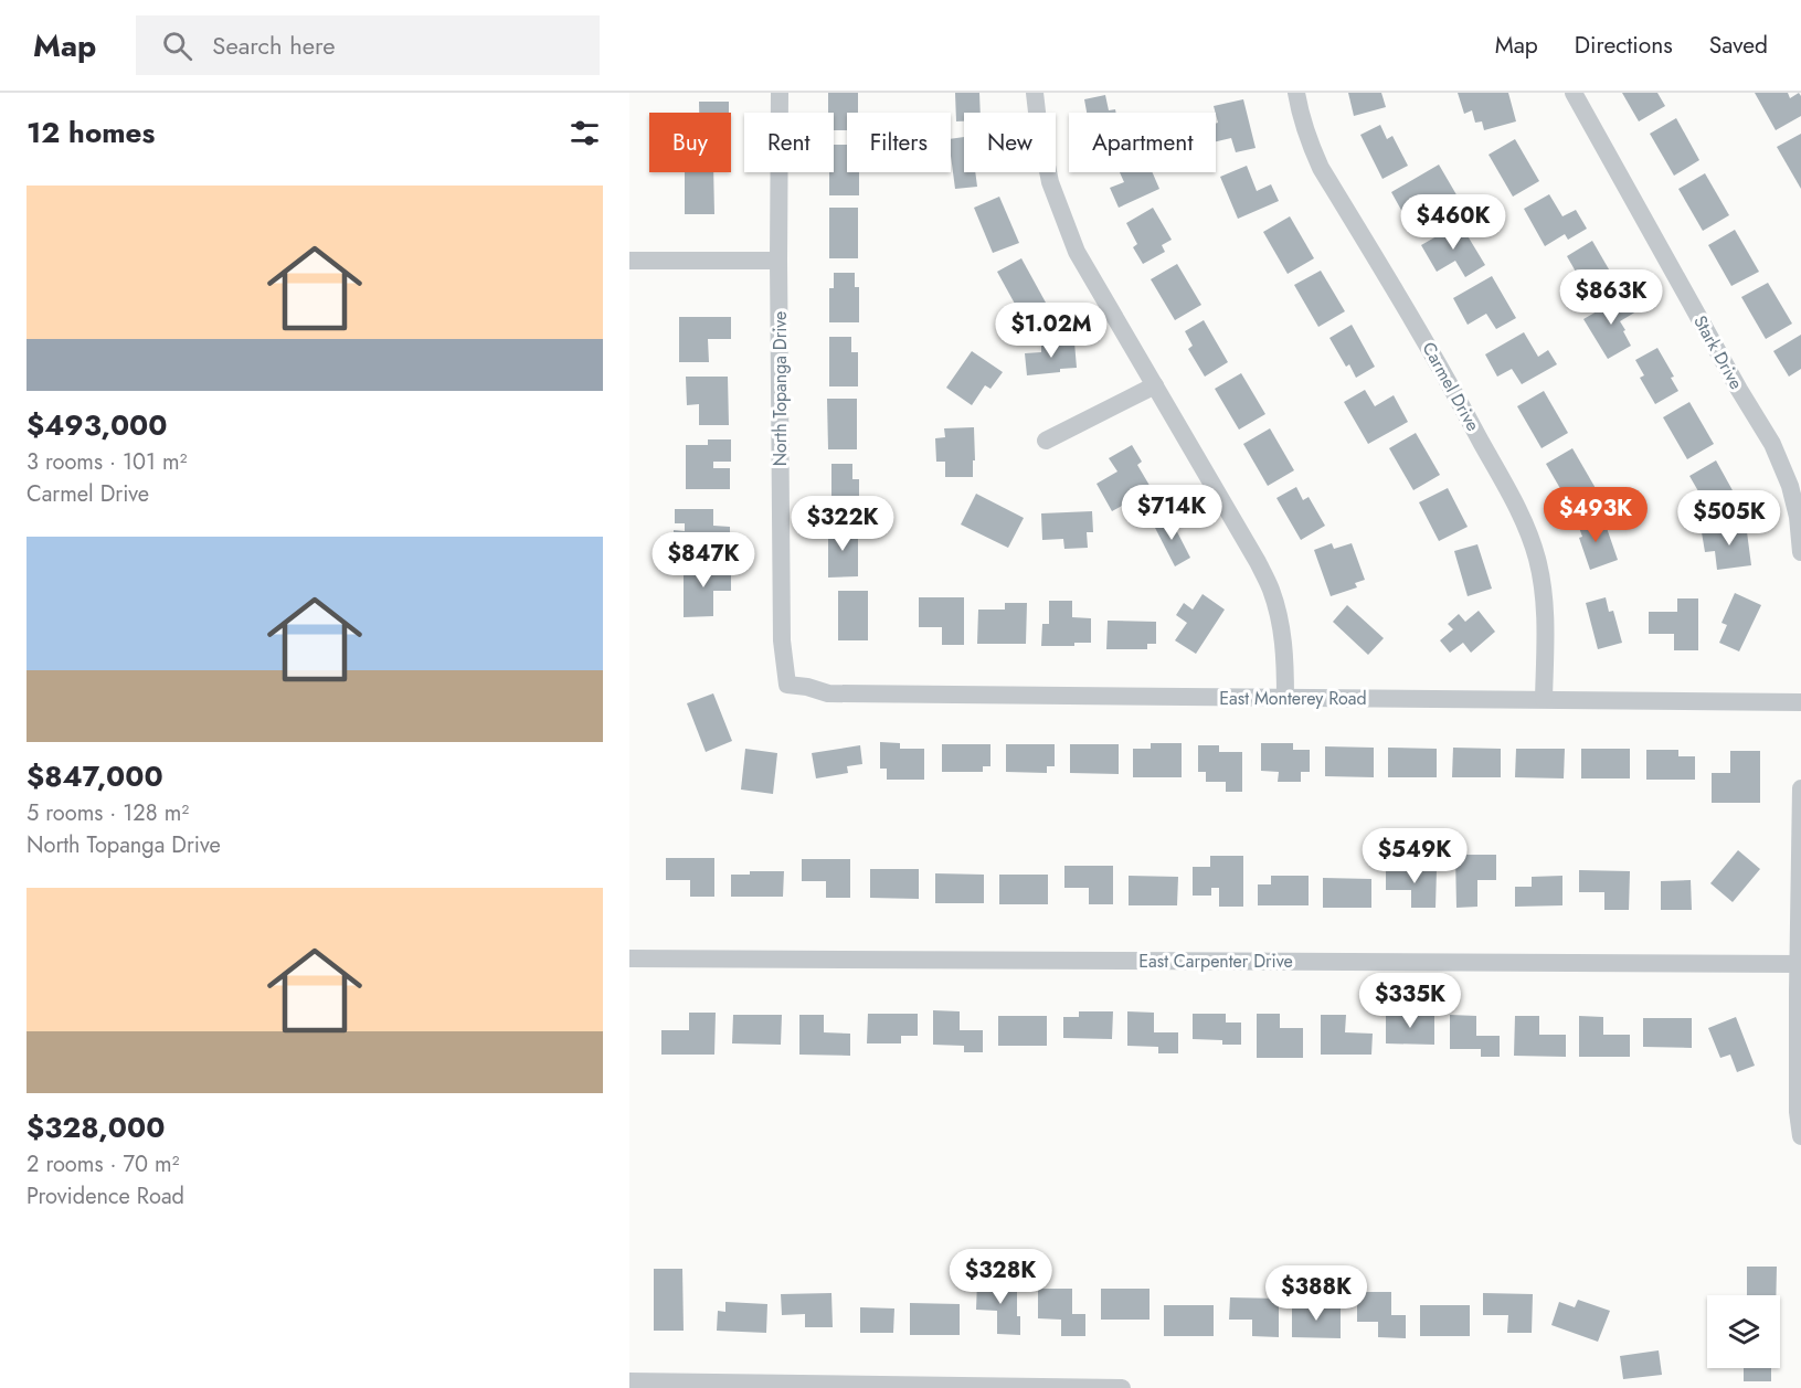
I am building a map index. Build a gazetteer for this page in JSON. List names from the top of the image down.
{
  "streets": {
    "street": [
      "Stark Drive",
      "Carmel Drive",
      "North Topanga Drive",
      "East Monterey Road",
      "East Carpenter Drive"
    ]
  },
  "crossings": [
    ["Carmel Drive", "East Monterey Road"],
    ["North Topanga Drive", "East Monterey Road"]
  ],
  "page": {
    "header": "Map",
    "search": "Search here",
    "nav": ["Map", "Directions", "Saved"],
    "heading": "12 homes",
    "chip": [
      "Buy",
      "Rent",
      "Filters",
      "New",
      "Apartment"
    ],
    "list": [
      {
        "name": "$493,000",
        "note": "3 rooms · 101 m² · Carmel Drive"
      },
      {
        "name": "$847,000",
        "note": "5 rooms · 128 m² · North Topanga Drive"
      },
      {
        "name": "$328,000",
        "note": "2 rooms · 70 m² · Providence Road"
      }
    ],
    "price": [
      "$460K",
      "$863K",
      "$1.02M",
      "$714K",
      "$493K",
      "$505K",
      "$322K",
      "$847K",
      "$549K",
      "$335K",
      "$328K",
      "$388K"
    ]
  }
}
